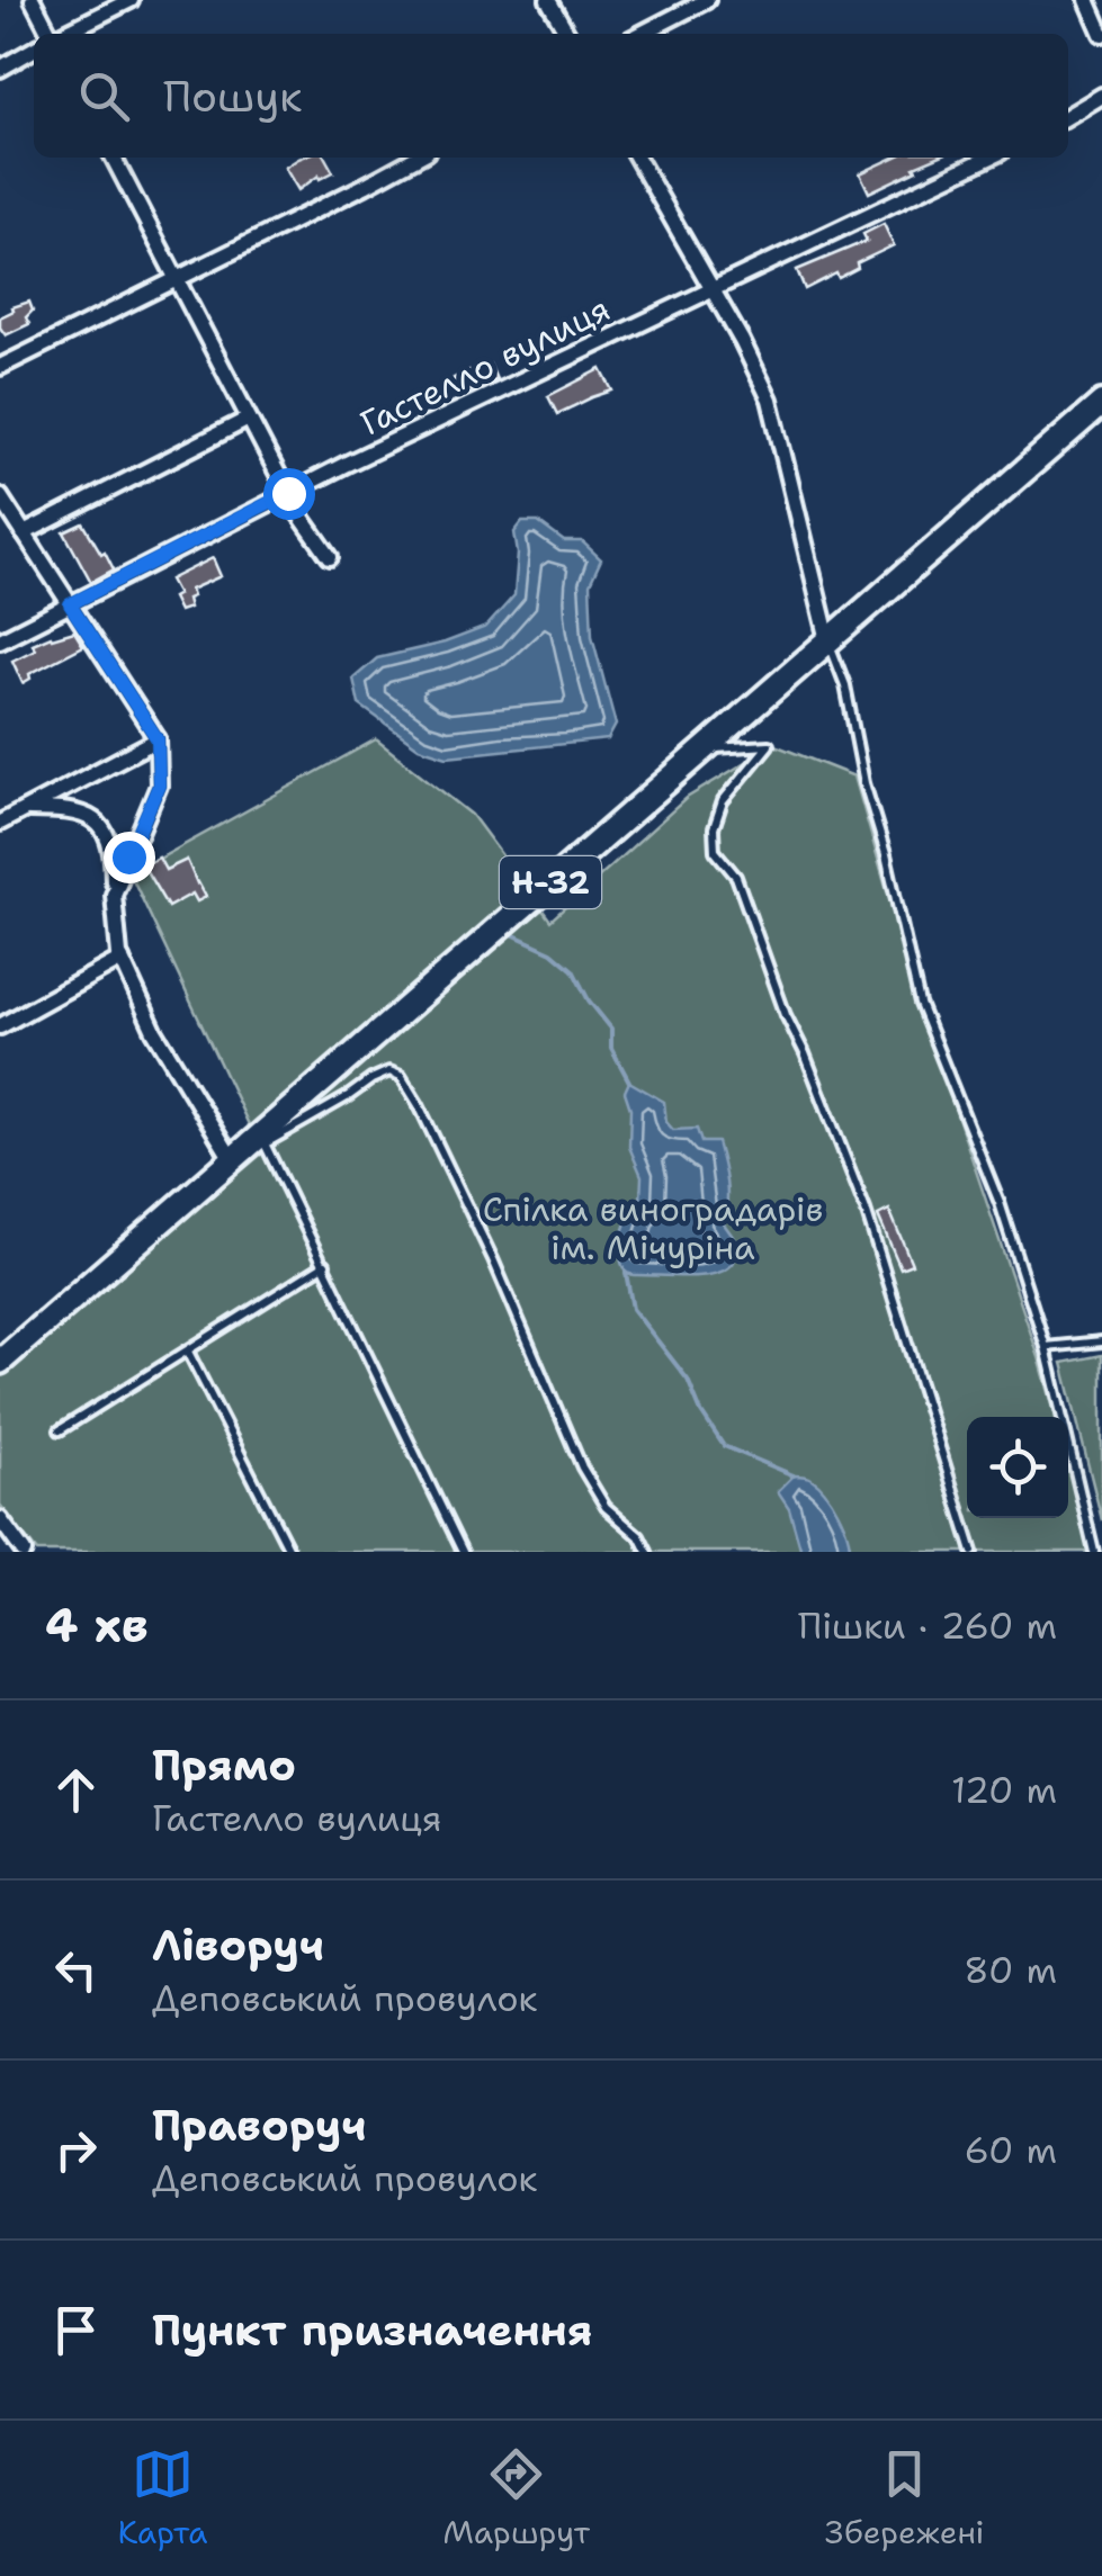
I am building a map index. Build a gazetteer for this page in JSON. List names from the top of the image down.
{
  "streets": {
    "main road": ["Н-32"],
    "street": ["Гастелло вулиця"]
  },
  "parks": ["Спілка виноградарів ім. Мічуріна"],
  "page": {
    "search": "Пошук",
    "heading": ["4 хв", "Пішки · 260 m"],
    "list": [
      ["Прямо", "Гастелло вулиця", "120 m"],
      ["Ліворуч", "Деповський провулок", "80 m"],
      ["Праворуч", "Деповський провулок", "60 m"],
      "Пункт призначення"
    ],
    "nav": ["Карта", "Маршрут", "Збережені"]
  }
}
